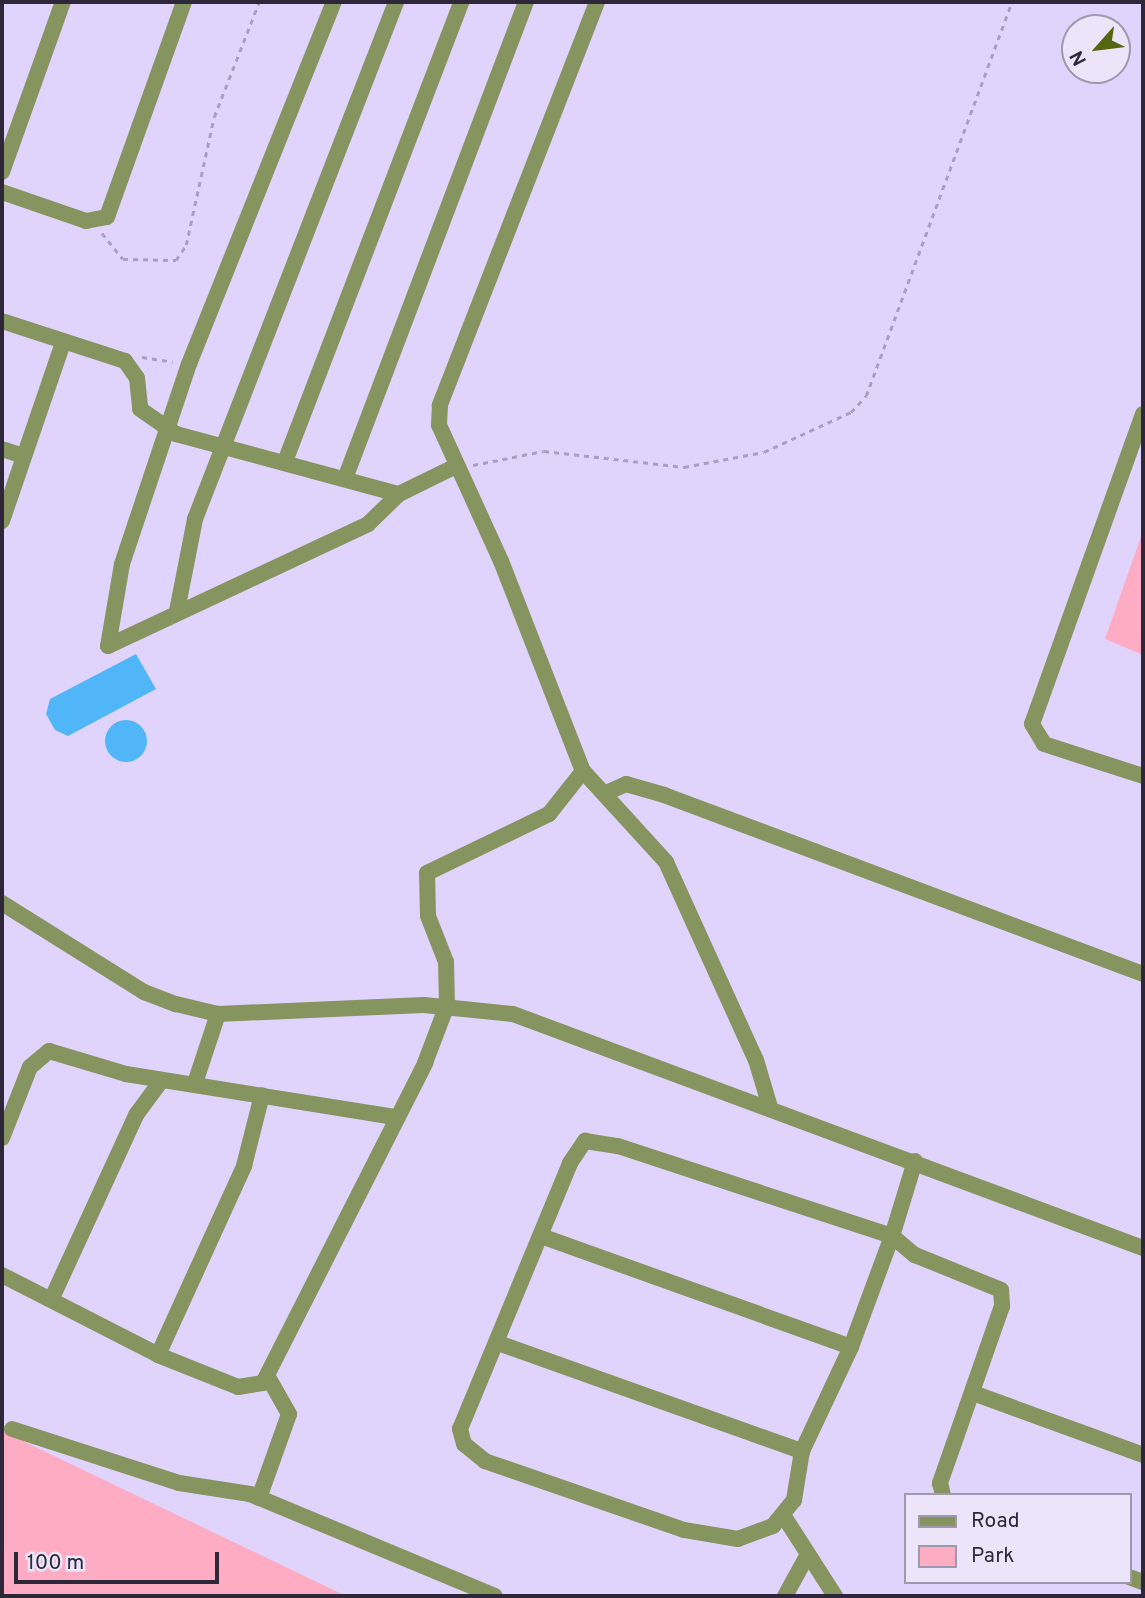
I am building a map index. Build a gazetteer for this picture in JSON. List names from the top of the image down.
{
  "legend": ["Road", "Park"],
  "scale_bar": "100 m",
  "north": "bottom left"
}
